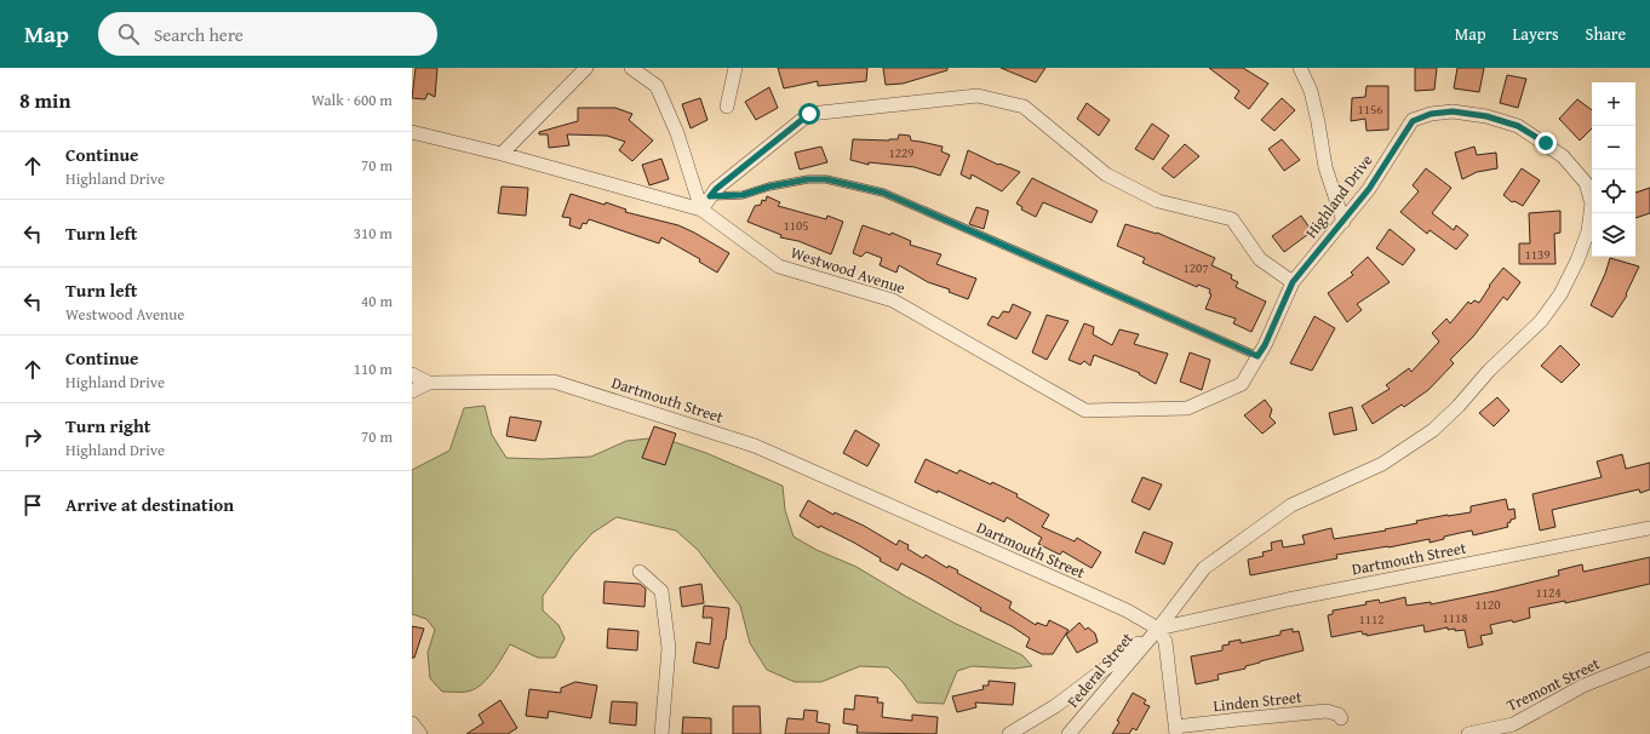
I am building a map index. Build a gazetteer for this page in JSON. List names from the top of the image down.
{
  "streets": {
    "street": [
      "Highland Drive",
      "Westwood Avenue",
      "Dartmouth Street",
      "Federal Street",
      "Tremont Street",
      "Linden Street"
    ]
  },
  "crossings": [
    ["Highland Drive", "Westwood Avenue"],
    ["Highland Drive", "Dartmouth Street"],
    ["Highland Drive", "Federal Street"],
    ["Dartmouth Street", "Federal Street"]
  ],
  "house_numbers": [
    "1156",
    "1229",
    "1105",
    "1139",
    "1207",
    "1124",
    "1120",
    "1118",
    "1112"
  ],
  "page": {
    "header": "Map",
    "search": "Search here",
    "nav": ["Map", "Layers", "Share"],
    "heading": ["8 min", "Walk · 600 m"],
    "map_buttons": ["+", "−"],
    "list": [
      ["Continue", "Highland Drive", "70 m"],
      ["Turn left", "310 m"],
      ["Turn left", "Westwood Avenue", "40 m"],
      ["Continue", "Highland Drive", "110 m"],
      ["Turn right", "Highland Drive", "70 m"],
      "Arrive at destination"
    ]
  }
}
